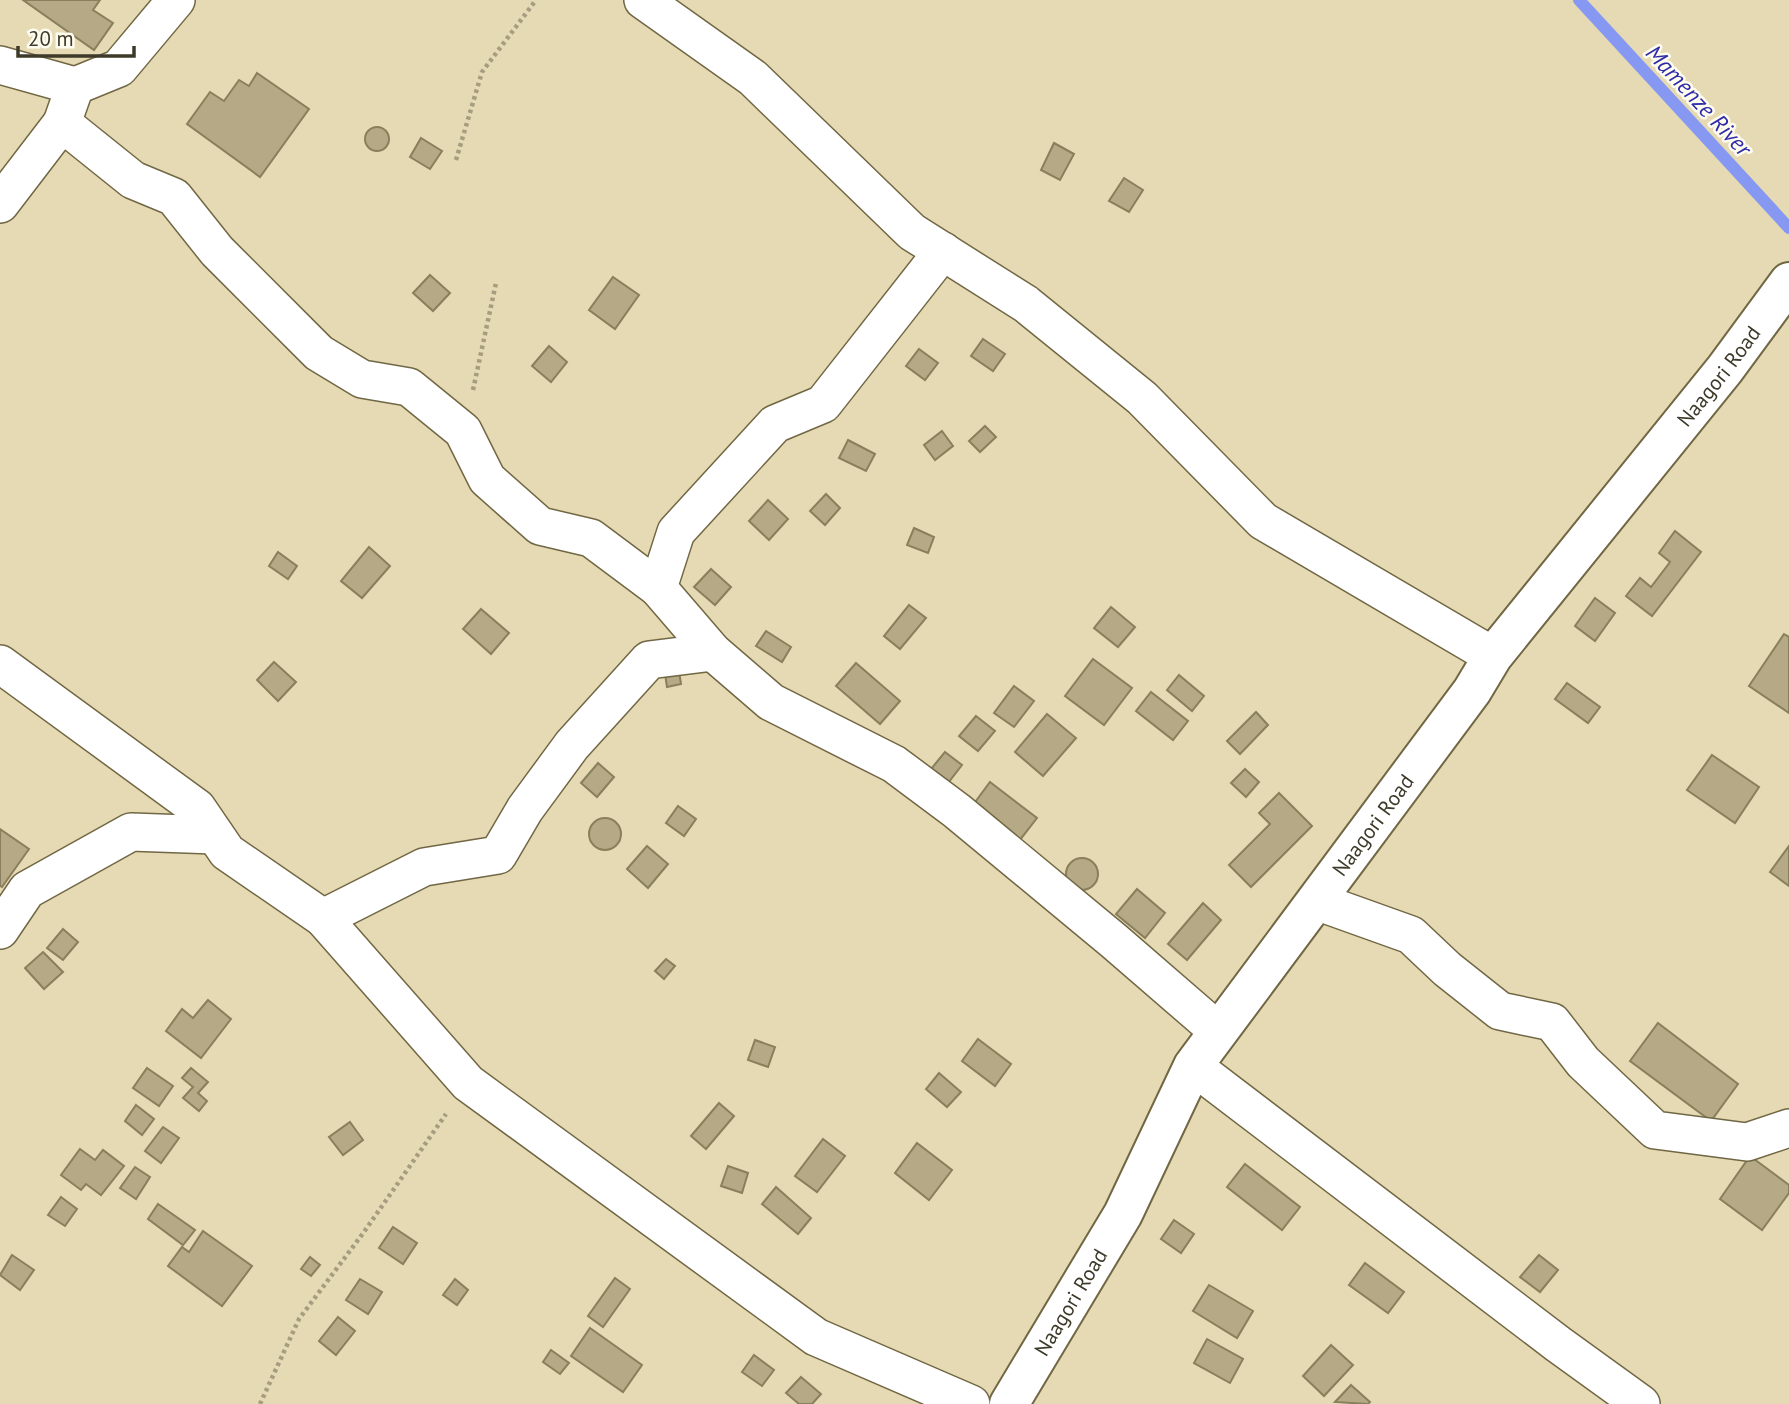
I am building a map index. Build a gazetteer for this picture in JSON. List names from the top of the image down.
{
  "streets": {
    "street": ["Naagori Road"]
  },
  "water": ["Mamenze River"],
  "scale_bar": "20 m"
}
